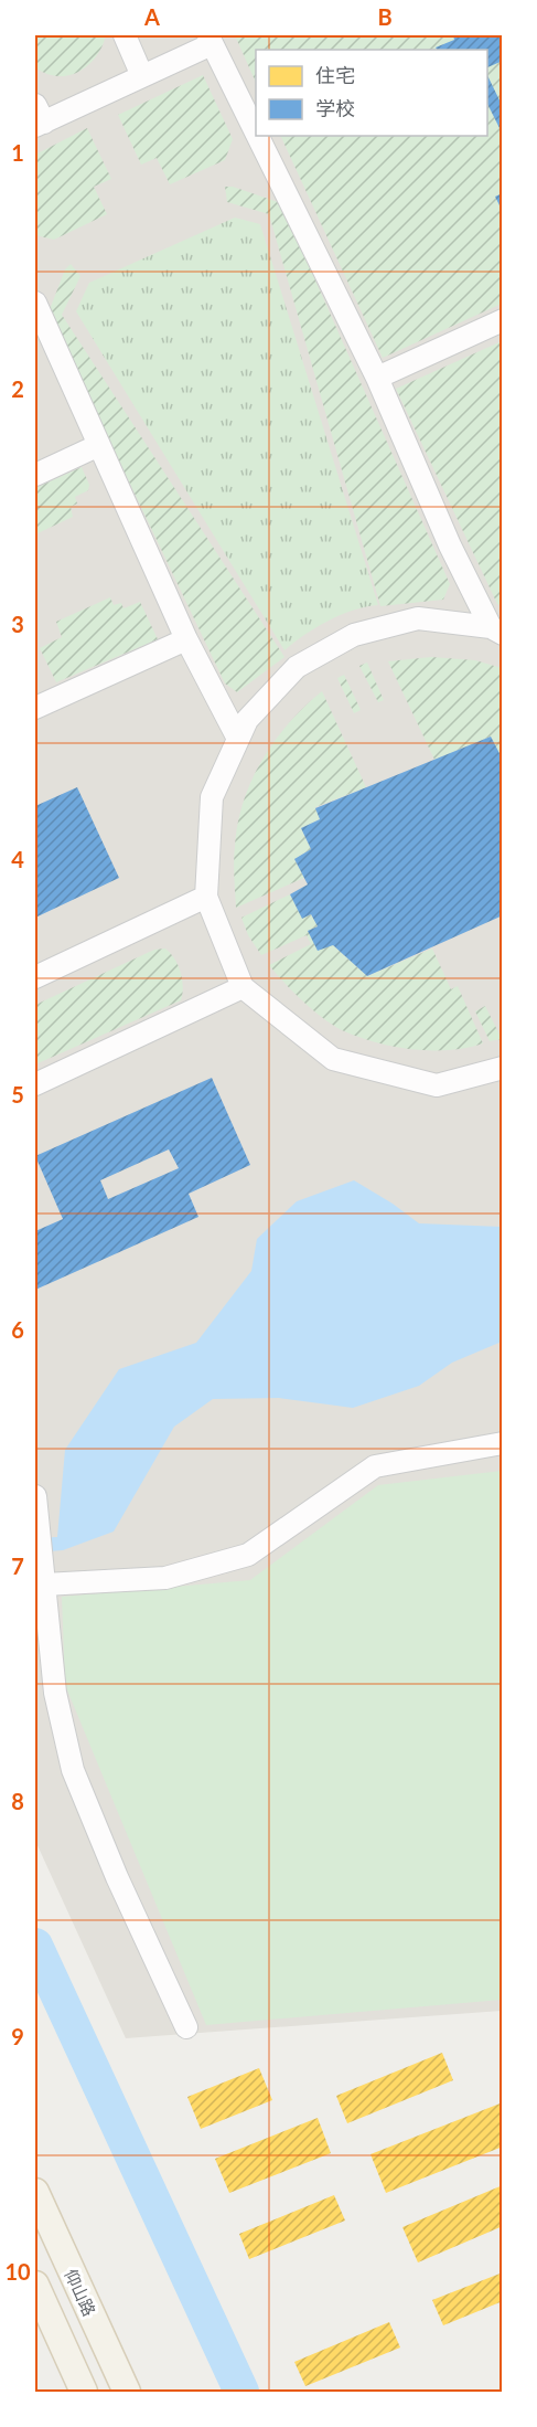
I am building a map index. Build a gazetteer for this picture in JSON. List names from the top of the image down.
{
  "streets": {
    "main road": ["仰山路"]
  },
  "legend": ["住宅", "学校"],
  "grid": {
    "columns": ["A", "B"],
    "rows": [
      "1",
      "2",
      "3",
      "4",
      "5",
      "6",
      "7",
      "8",
      "9",
      "10"
    ]
  }
}
